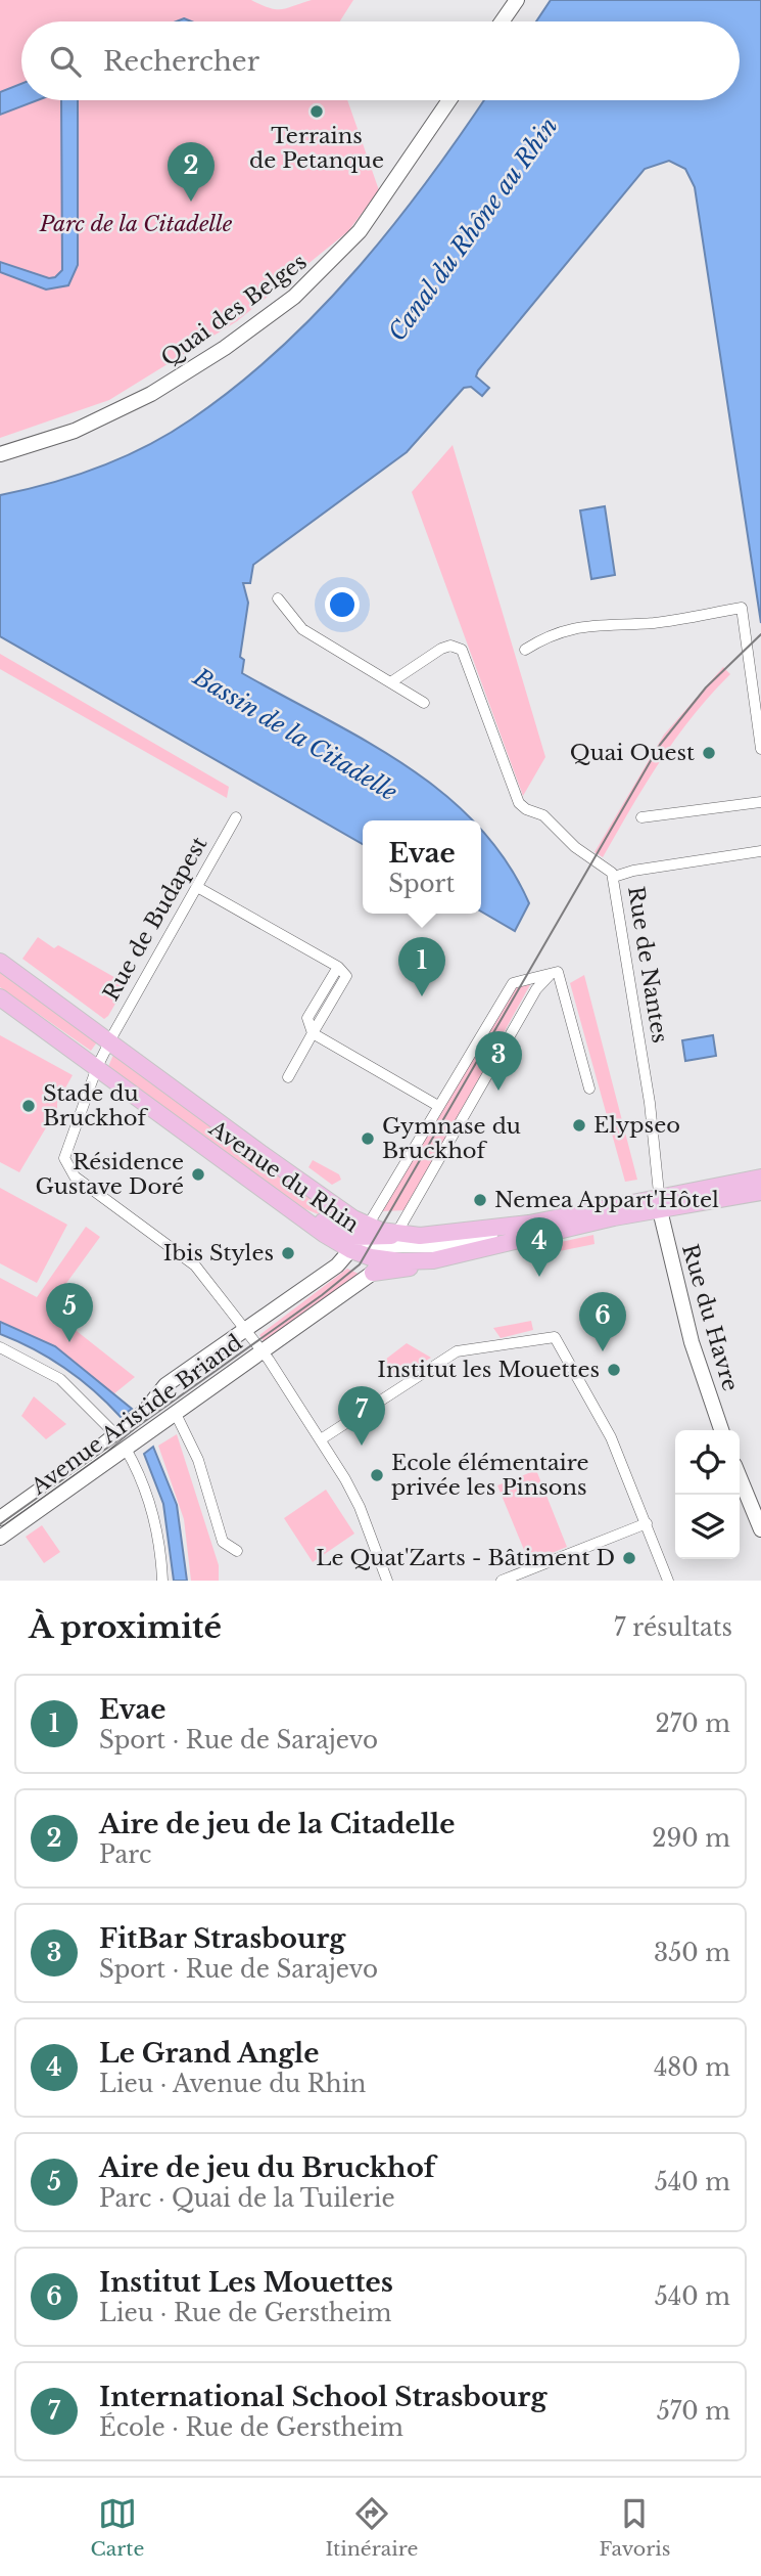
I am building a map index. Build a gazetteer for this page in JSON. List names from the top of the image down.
{
  "streets": {
    "main road": [
      "Quai des Belges",
      "Avenue du Rhin",
      "Rue du Havre",
      "Avenue Aristide Briand"
    ],
    "street": ["Rue de Budapest", "Rue de Nantes"]
  },
  "crossings": [
    ["Rue de Budapest", "Avenue du Rhin"],
    ["Rue de Nantes", "Avenue du Rhin"],
    ["Rue de Nantes", "Rue du Havre"],
    ["Avenue du Rhin", "Rue du Havre"],
    ["Avenue du Rhin", "Avenue Aristide Briand"]
  ],
  "water": ["Canal du Rhône au Rhin", "Bassin de la Citadelle"],
  "parks": ["Parc de la Citadelle"],
  "places": [
    "Terrains de Petanque",
    "Quai Ouest",
    "Stade du Bruckhof",
    "Elypseo",
    "Gymnase du Bruckhof",
    "Résidence Gustave Doré",
    "Nemea Appart'Hôtel",
    "Ibis Styles",
    "Institut les Mouettes",
    "Ecole élémentaire privée les Pinsons",
    "Le Quat'Zarts - Bâtiment D"
  ],
  "page": {
    "search": "Rechercher",
    "pins": [
      "2",
      "1",
      "3",
      "4",
      "5",
      "6",
      "7"
    ],
    "popup": ["Evae", "Sport"],
    "heading": ["À proximité", "7 résultats"],
    "list": [
      {
        "mark": "1",
        "name": "Evae",
        "note": "Sport · Rue de Sarajevo",
        "value": "270 m"
      },
      {
        "mark": "2",
        "name": "Aire de jeu de la Citadelle",
        "note": "Parc",
        "value": "290 m"
      },
      {
        "mark": "3",
        "name": "FitBar Strasbourg",
        "note": "Sport · Rue de Sarajevo",
        "value": "350 m"
      },
      {
        "mark": "4",
        "name": "Le Grand Angle",
        "note": "Lieu · Avenue du Rhin",
        "value": "480 m"
      },
      {
        "mark": "5",
        "name": "Aire de jeu du Bruckhof",
        "note": "Parc · Quai de la Tuilerie",
        "value": "540 m"
      },
      {
        "mark": "6",
        "name": "Institut Les Mouettes",
        "note": "Lieu · Rue de Gerstheim",
        "value": "540 m"
      },
      {
        "mark": "7",
        "name": "International School Strasbourg",
        "note": "École · Rue de Gerstheim",
        "value": "570 m"
      }
    ],
    "nav": ["Carte", "Itinéraire", "Favoris"]
  }
}
